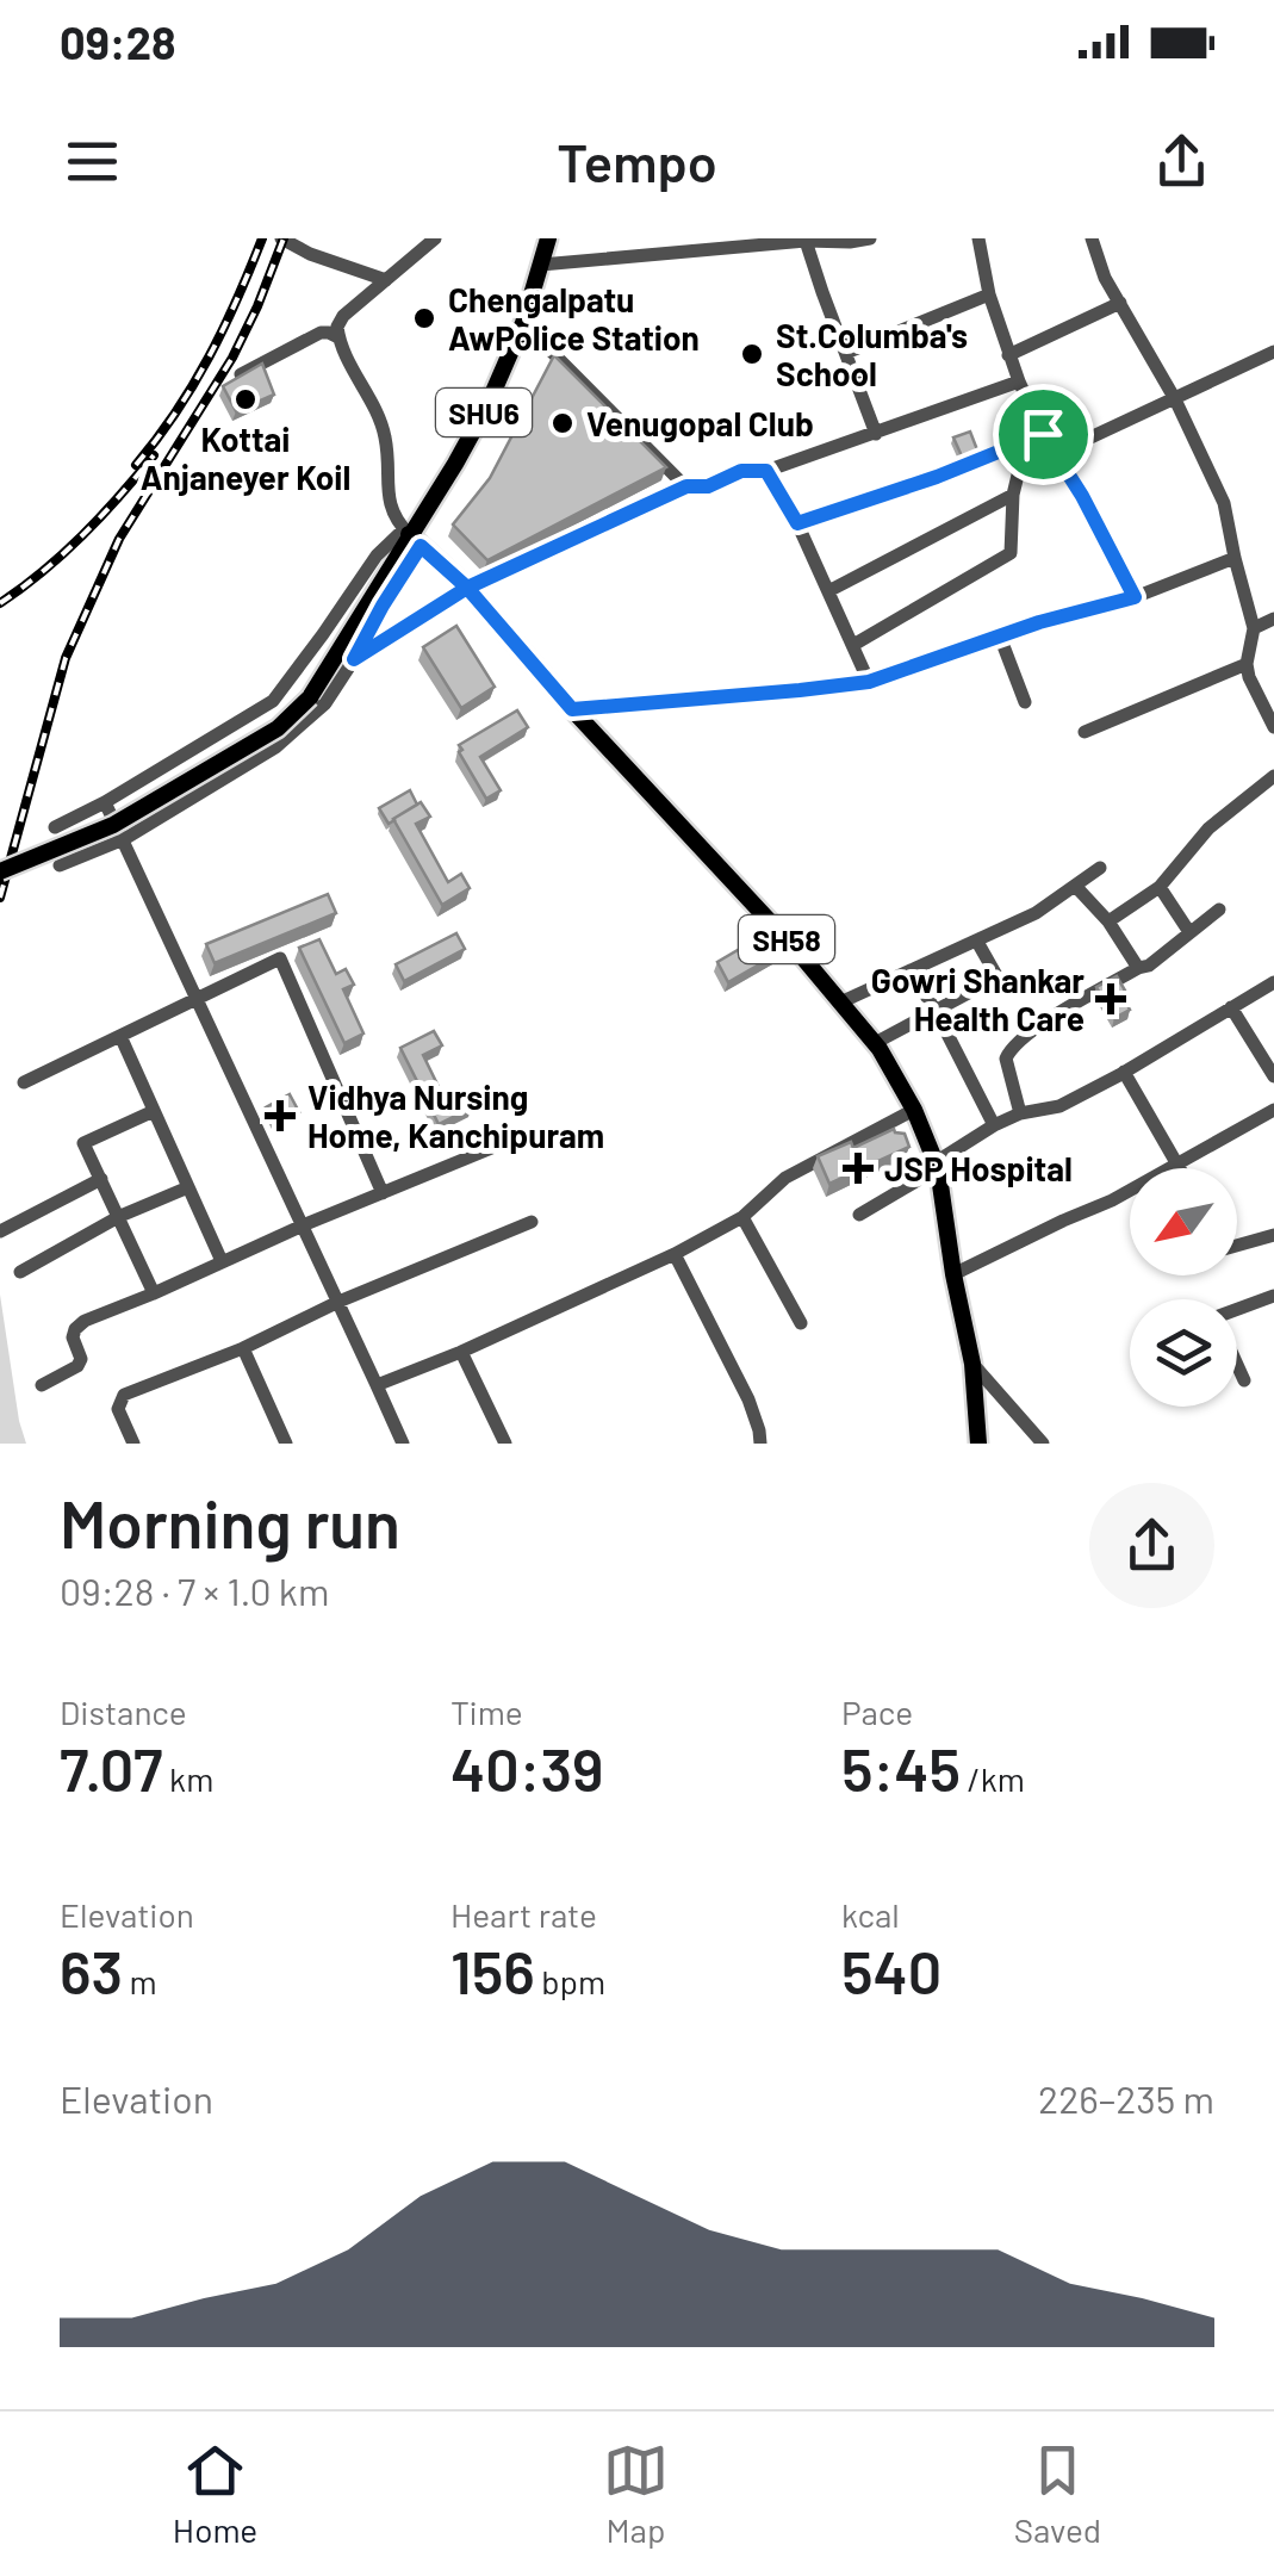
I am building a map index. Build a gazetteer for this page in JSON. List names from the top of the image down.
{
  "streets": {
    "main road": ["SHU6", "SH58"]
  },
  "crossings": [
    ["SHU6", "SH58"]
  ],
  "places": {
    "other": [
      "Chengalpatu AwPolice Station",
      "St.Columba's School",
      "Kottai Anjaneyer Koil",
      "Venugopal Club"
    ],
    "health": ["Gowri Shankar Health Care", "Vidhya Nursing Home, Kanchipuram", "JSP Hospital"]
  },
  "north": "bottom left",
  "page": {
    "status": "09:28",
    "header": "Tempo",
    "heading": ["Morning run", "09:28 · 7 × 1.0 km"],
    "stats": [
      ["Distance", "7.07 km"],
      ["Time", "40:39"],
      ["Pace", "5:45 /km"],
      ["Elevation", "63 m"],
      ["Heart rate", "156 bpm"],
      ["kcal", "540"]
    ],
    "chart": ["Elevation", "226–235 m"],
    "tabs": ["Home", "Map", "Saved"]
  }
}
